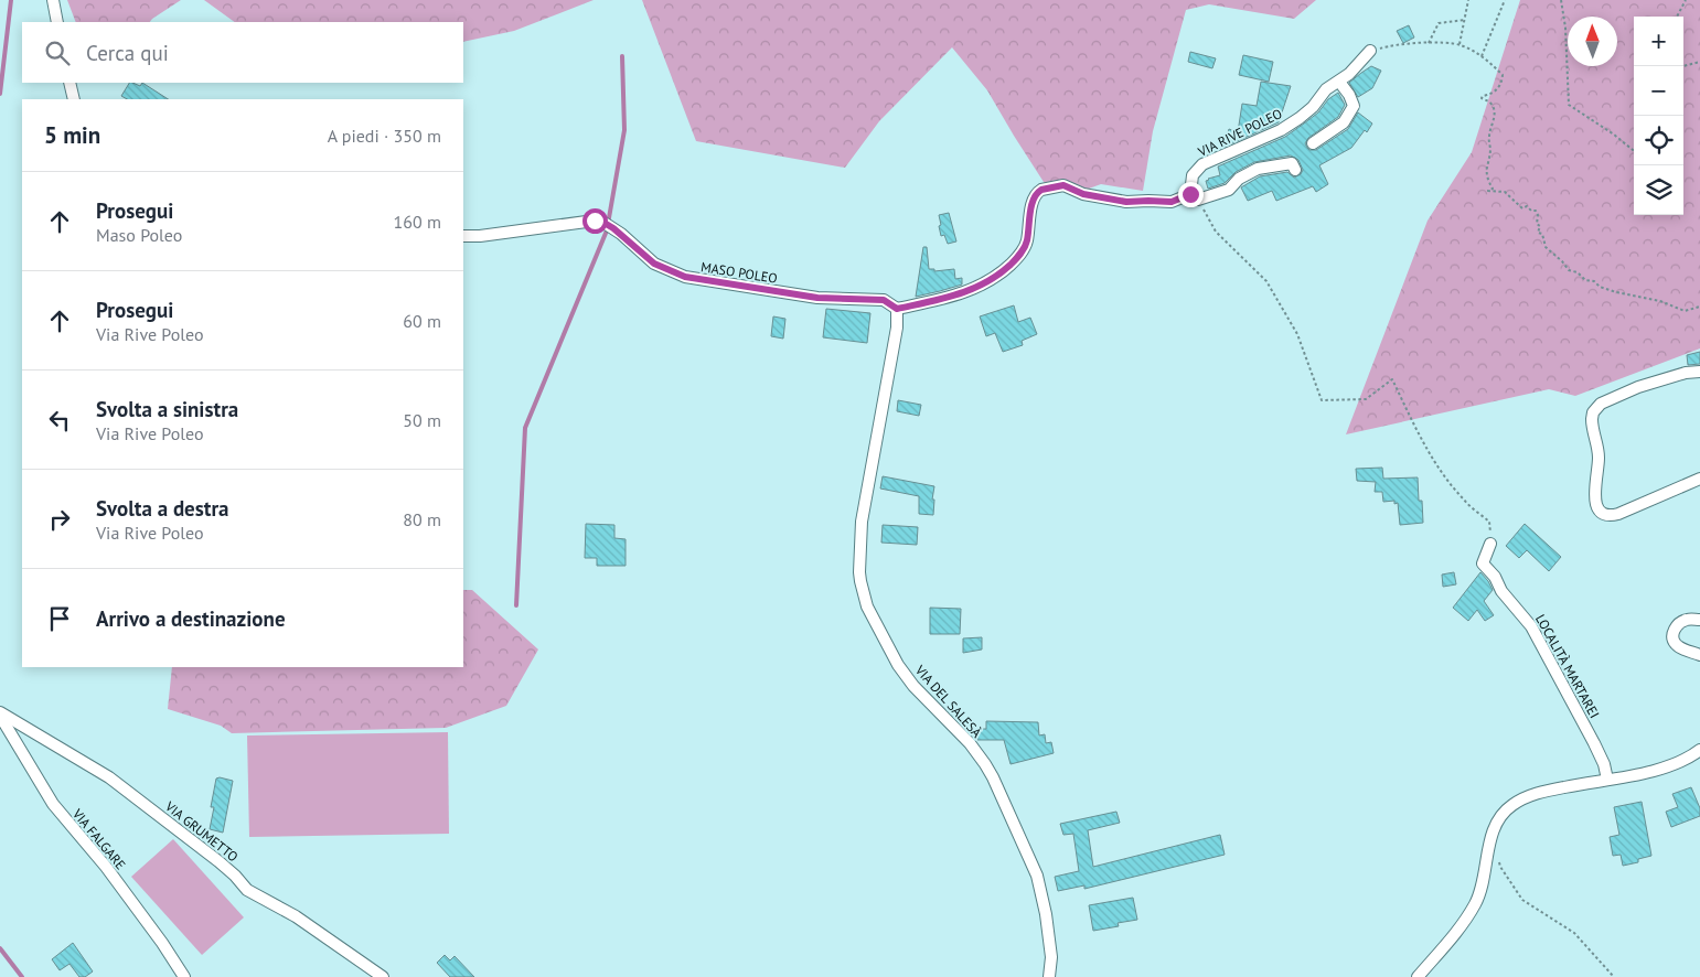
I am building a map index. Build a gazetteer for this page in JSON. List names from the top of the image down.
{
  "streets": {
    "street": [
      "VIA RIVE POLEO",
      "MASO POLEO",
      "LOCALITÀ MARTAREI",
      "VIA DEL SALESÀ",
      "VIA GRUMETTO",
      "VIA FALGARE"
    ]
  },
  "crossings": [
    ["MASO POLEO", "VIA DEL SALESÀ"],
    ["VIA GRUMETTO", "VIA FALGARE"]
  ],
  "north": "top",
  "page": {
    "map_buttons": ["+", "−"],
    "search": "Cerca qui",
    "heading": ["5 min", "A piedi · 350 m"],
    "list": [
      ["Prosegui", "Maso Poleo", "160 m"],
      ["Prosegui", "Via Rive Poleo", "60 m"],
      ["Svolta a sinistra", "Via Rive Poleo", "50 m"],
      ["Svolta a destra", "Via Rive Poleo", "80 m"],
      "Arrivo a destinazione"
    ]
  }
}
